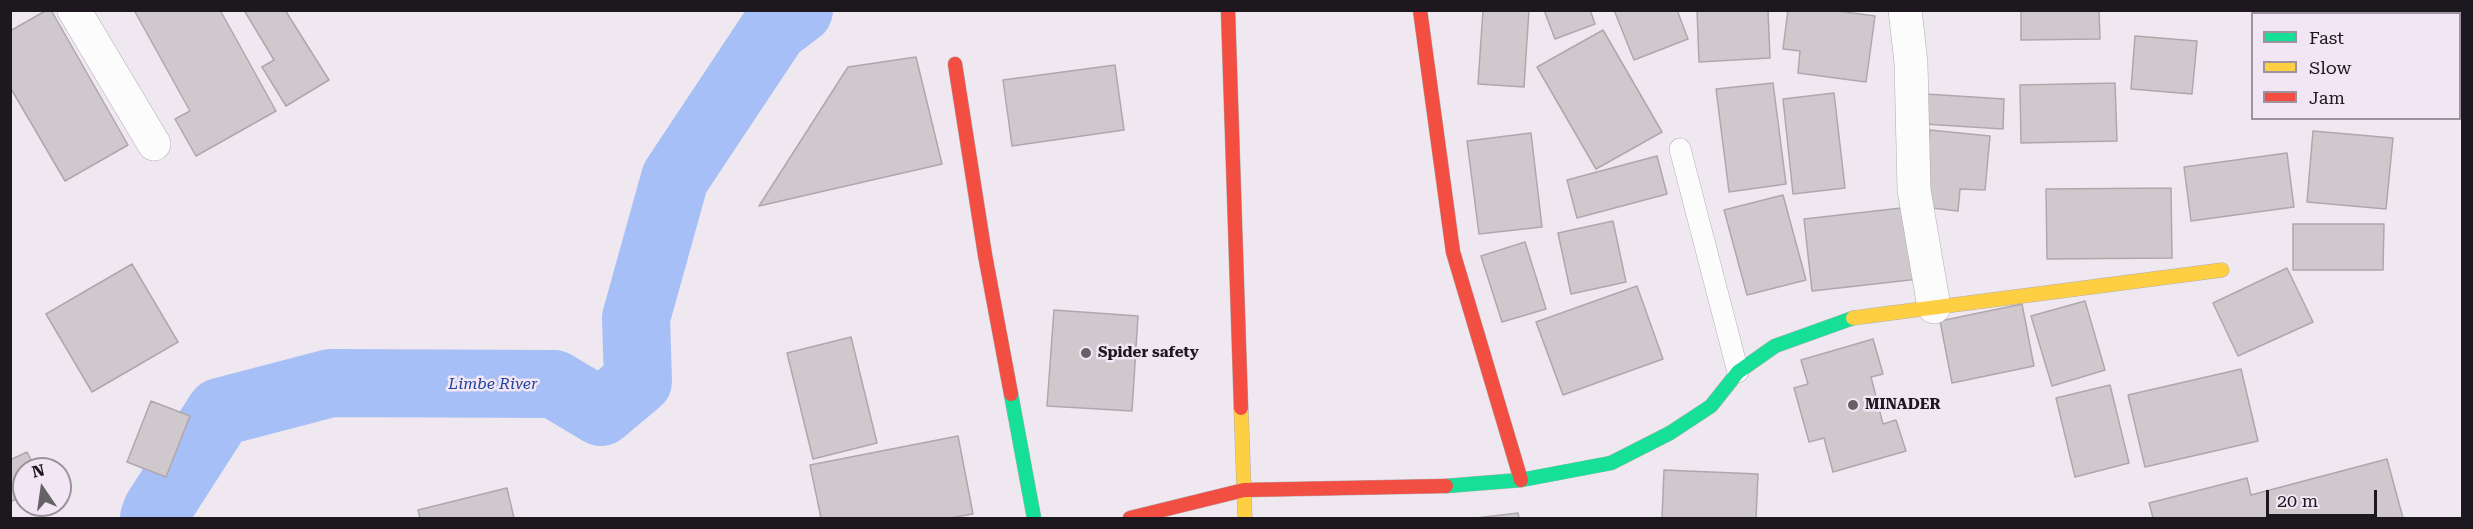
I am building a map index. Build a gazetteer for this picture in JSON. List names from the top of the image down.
{
  "water": ["Limbe River"],
  "places": ["Spider safety", "MINADER"],
  "legend": ["Fast", "Slow", "Jam"],
  "scale_bar": "20 m",
  "north": "top"
}
